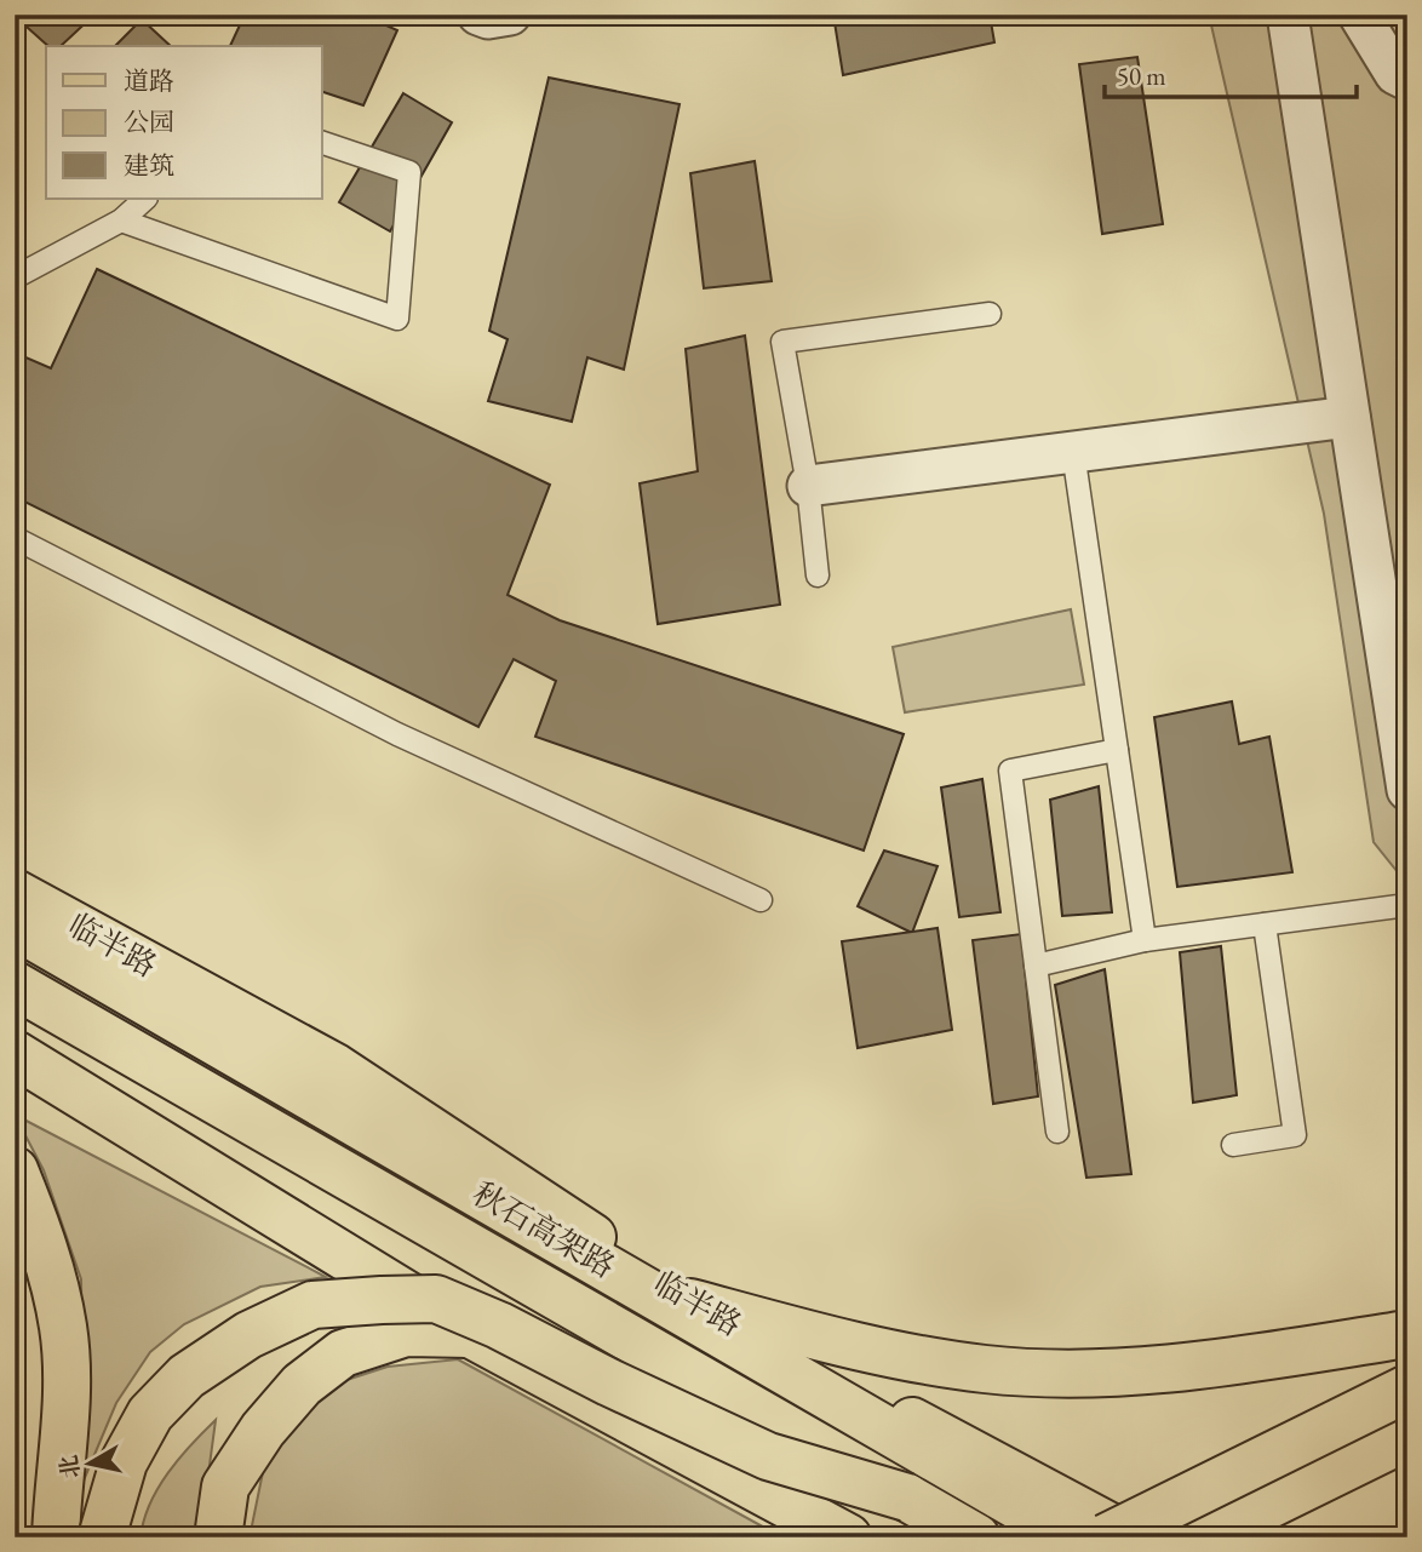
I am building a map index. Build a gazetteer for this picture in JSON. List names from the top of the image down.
{
  "streets": {
    "main road": ["临半路", "秋石高架路"]
  },
  "legend": ["道路", "公园", "建筑"],
  "scale_bar": "50 m",
  "north": "left"
}
